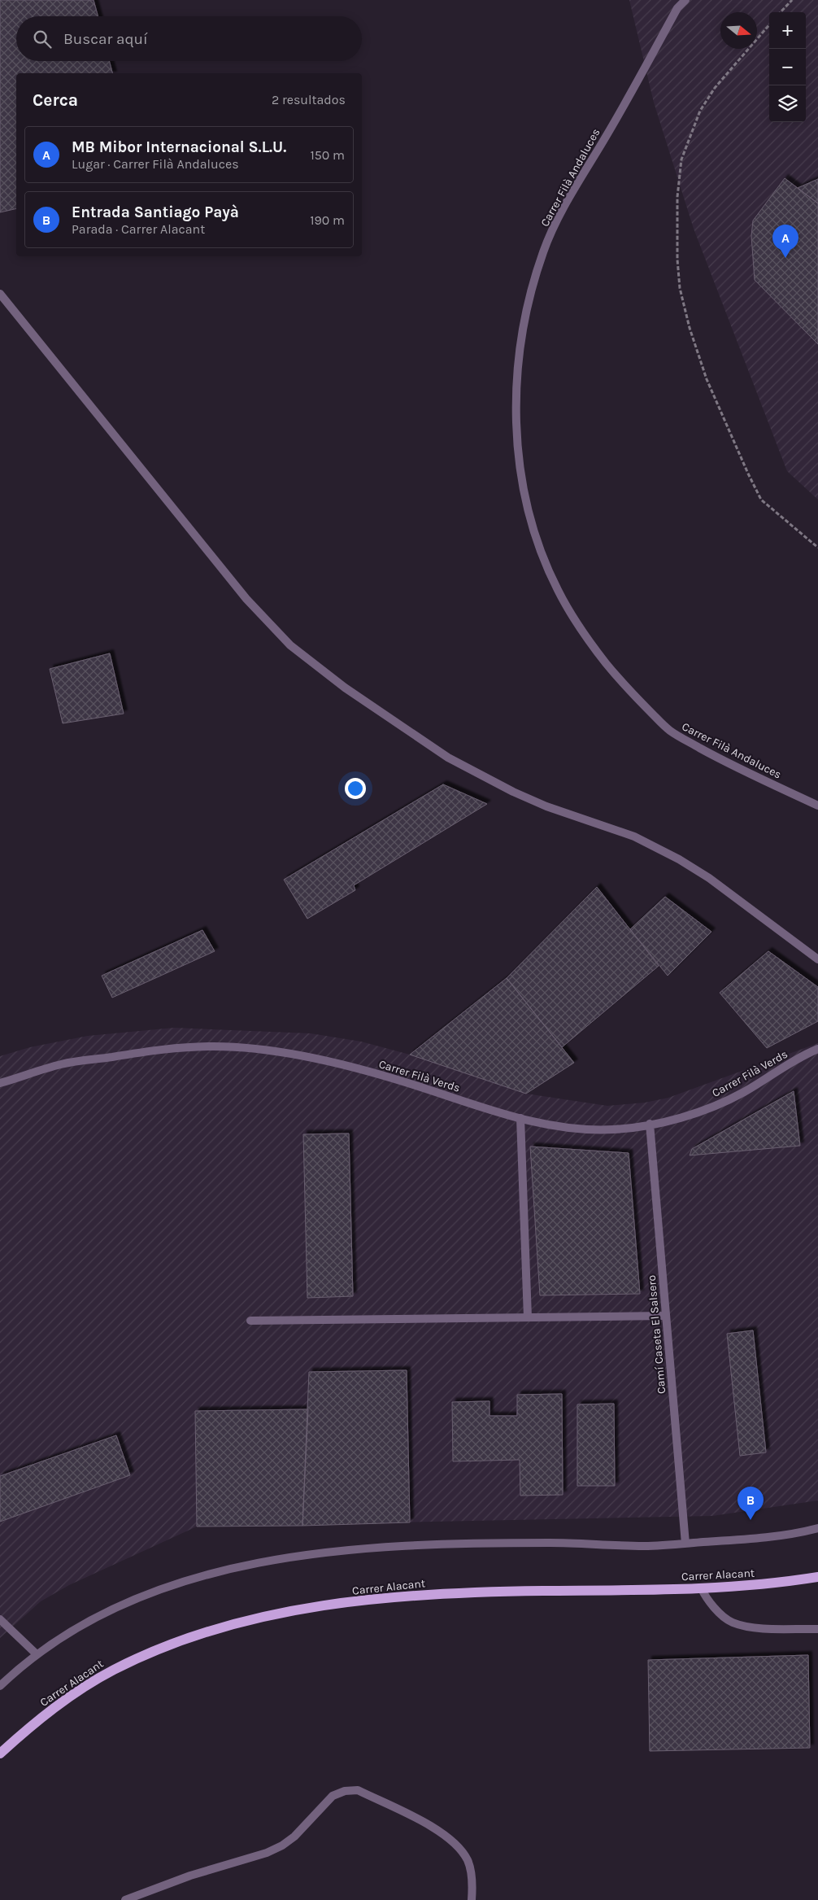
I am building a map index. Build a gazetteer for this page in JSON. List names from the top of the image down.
{
  "streets": {
    "main road": ["Carrer Alacant"],
    "street": ["Carrer Filà Andaluces", "Carrer Filà Verds", "Camí Caseta El Salsero"]
  },
  "crossings": [
    ["Carrer Filà Verds", "Camí Caseta El Salsero"]
  ],
  "north": "right",
  "page": {
    "map_buttons": ["+", "−"],
    "search": "Buscar aquí",
    "heading": ["Cerca", "2 resultados"],
    "list": [
      {
        "mark": "A",
        "name": "MB Mibor Internacional S.L.U.",
        "note": "Lugar · Carrer Filà Andaluces",
        "value": "150 m"
      },
      {
        "mark": "B",
        "name": "Entrada Santiago Payà",
        "note": "Parada · Carrer Alacant",
        "value": "190 m"
      }
    ],
    "pins": ["A", "B"]
  }
}
